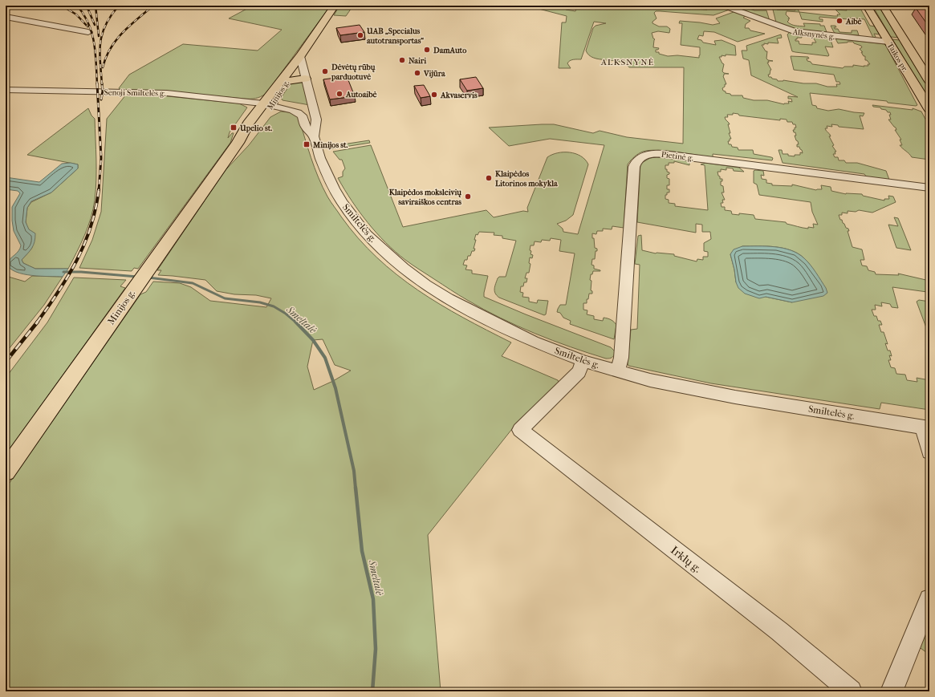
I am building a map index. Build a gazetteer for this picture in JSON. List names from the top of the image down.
{
  "streets": {
    "main road": ["Taikos pr.", "Minijos g."],
    "street": [
      "Alksnynės g.",
      "Senoji Smiltelės g.",
      "Pietinė g.",
      "Smiltelės g.",
      "Irklų g."
    ]
  },
  "crossings": [
    ["Alksnynės g.", "Taikos pr."],
    ["Senoji Smiltelės g.", "Minijos g."],
    ["Pietinė g.", "Smiltelės g."],
    ["Smiltelės g.", "Irklų g."]
  ],
  "districts": ["ALKSNYNĖ"],
  "water": ["Smeltalė"],
  "places": {
    "other": [
      "Aibė",
      "UAB „Specialus autotransportas“",
      "DamAuto",
      "Nairi",
      "Dėvėtų rūbų parduotuvė",
      "Vijūra",
      "Autoaibė",
      "Akvaservis",
      "Klaipėdos Litorinos mokykla",
      "Klaipėdos moksleivių saviraiškos centras"
    ],
    "transit": ["Upelio st.", "Minijos st."]
  }
}
